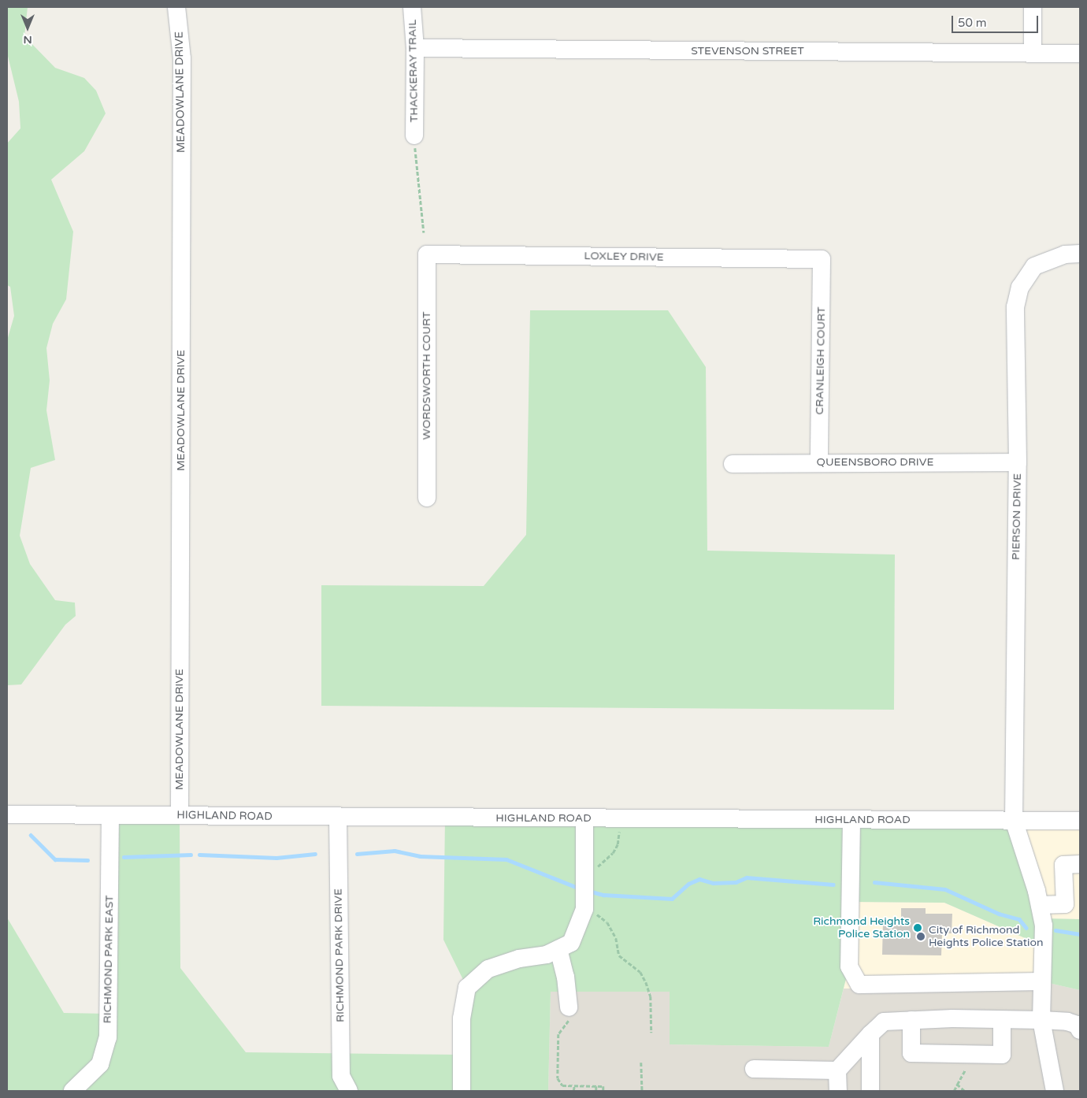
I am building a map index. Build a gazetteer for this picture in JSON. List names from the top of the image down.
{
  "streets": {
    "street": [
      "STEVENSON STREET",
      "THACKERAY TRAIL",
      "MEADOWLANE DRIVE",
      "LOXLEY DRIVE",
      "CRANLEIGH COURT",
      "WORDSWORTH COURT",
      "QUEENSBORO DRIVE",
      "PIERSON DRIVE",
      "HIGHLAND ROAD",
      "RICHMOND PARK DRIVE",
      "RICHMOND PARK EAST"
    ]
  },
  "crossings": [
    ["STEVENSON STREET", "THACKERAY TRAIL"],
    ["MEADOWLANE DRIVE", "HIGHLAND ROAD"],
    ["LOXLEY DRIVE", "CRANLEIGH COURT"],
    ["LOXLEY DRIVE", "WORDSWORTH COURT"],
    ["CRANLEIGH COURT", "QUEENSBORO DRIVE"],
    ["QUEENSBORO DRIVE", "PIERSON DRIVE"],
    ["PIERSON DRIVE", "HIGHLAND ROAD"],
    ["HIGHLAND ROAD", "RICHMOND PARK DRIVE"],
    ["HIGHLAND ROAD", "RICHMOND PARK EAST"]
  ],
  "places": ["Richmond Heights Police Station", "City of Richmond Heights Police Station"],
  "scale_bar": "50 m",
  "north": "bottom"
}
